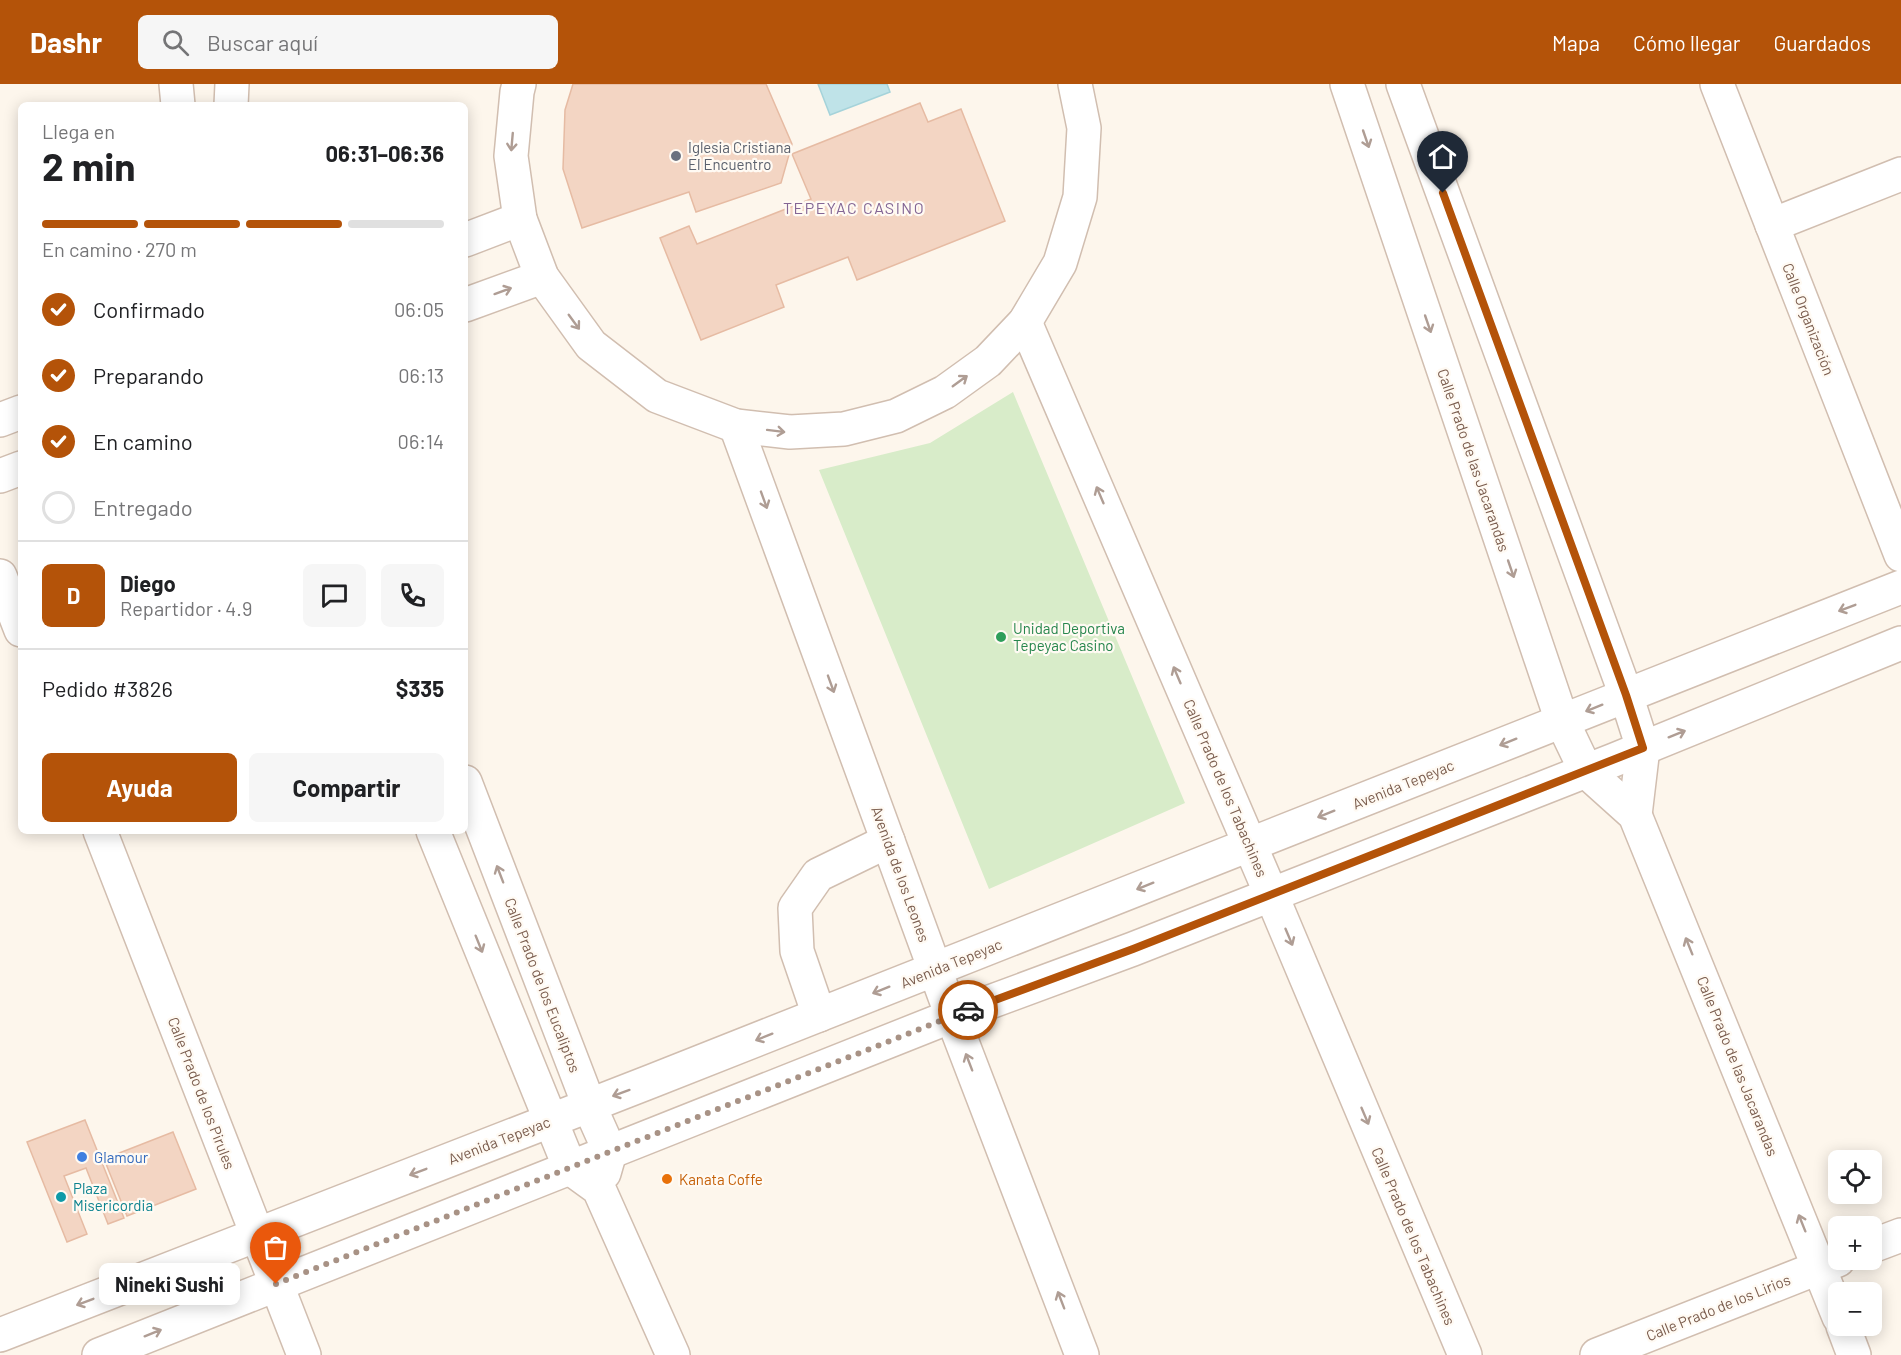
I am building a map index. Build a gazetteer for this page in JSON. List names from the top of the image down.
{
  "streets": {
    "street": [
      "Calle Organización",
      "Calle Prado de las Jacarandas",
      "Avenida Tepeyac",
      "Calle Prado de los Tabachines",
      "Avenida de los Leones",
      "Calle Prado de los Eucaliptos",
      "Calle Prado de los Pirules",
      "Calle Prado de los Lirios"
    ]
  },
  "crossings": [
    ["Calle Prado de las Jacarandas", "Avenida Tepeyac"],
    ["Avenida Tepeyac", "Calle Prado de los Tabachines"],
    ["Avenida Tepeyac", "Avenida de los Leones"],
    ["Avenida Tepeyac", "Calle Prado de los Eucaliptos"],
    ["Avenida Tepeyac", "Calle Prado de los Pirules"]
  ],
  "districts": ["TEPEYAC CASINO"],
  "places": [
    "Iglesia Cristiana El Encuentro",
    "Unidad Deportiva Tepeyac Casino",
    "Glamour",
    "Kanata Coffe",
    "Plaza Misericordia",
    "Nineki Sushi"
  ],
  "page": {
    "header": "Dashr",
    "search": "Buscar aquí",
    "nav": ["Mapa", "Cómo llegar", "Guardados"],
    "heading": ["2 min", "Llega en", "06:31–06:36"],
    "panel": [
      "Diego",
      "Repartidor · 4.9",
      "Pedido #3826",
      "$335"
    ],
    "bar": "En camino · 270 m",
    "list": [
      ["Confirmado", "06:05"],
      ["Preparando", "06:13"],
      ["En camino", "06:14"],
      "Entregado"
    ],
    "round": "D",
    "buttons": ["Ayuda", "Compartir"],
    "map_buttons": ["+", "−"],
    "bubble": "Nineki Sushi"
  }
}
